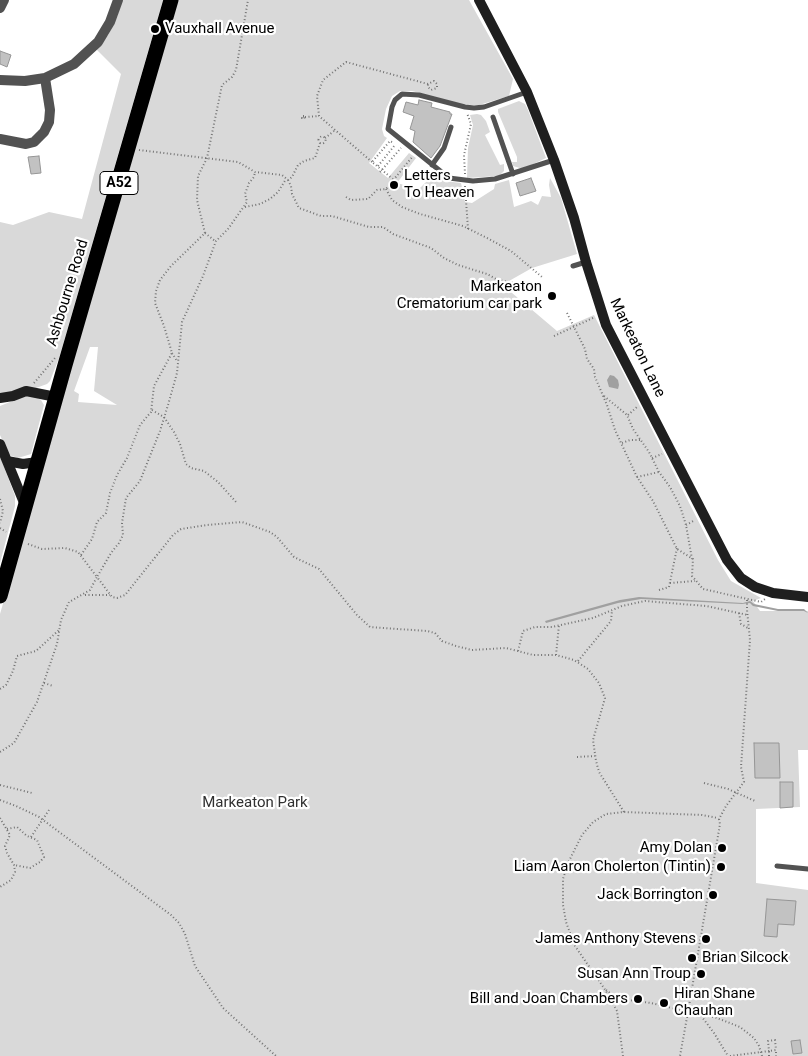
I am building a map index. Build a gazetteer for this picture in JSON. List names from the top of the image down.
{
  "streets": {
    "highway": ["A52", "Ashbourne Road"],
    "street": ["Markeaton Lane"]
  },
  "parks": ["Markeaton Park"],
  "places": [
    "Vauxhall Avenue",
    "Letters To Heaven",
    "Markeaton Crematorium car park",
    "Amy Dolan",
    "Liam Aaron Cholerton (Tintin)",
    "Jack Borrington",
    "James Anthony Stevens",
    "Brian Silcock",
    "Susan Ann Troup",
    "Bill and Joan Chambers",
    "Hiran Shane Chauhan"
  ]
}
